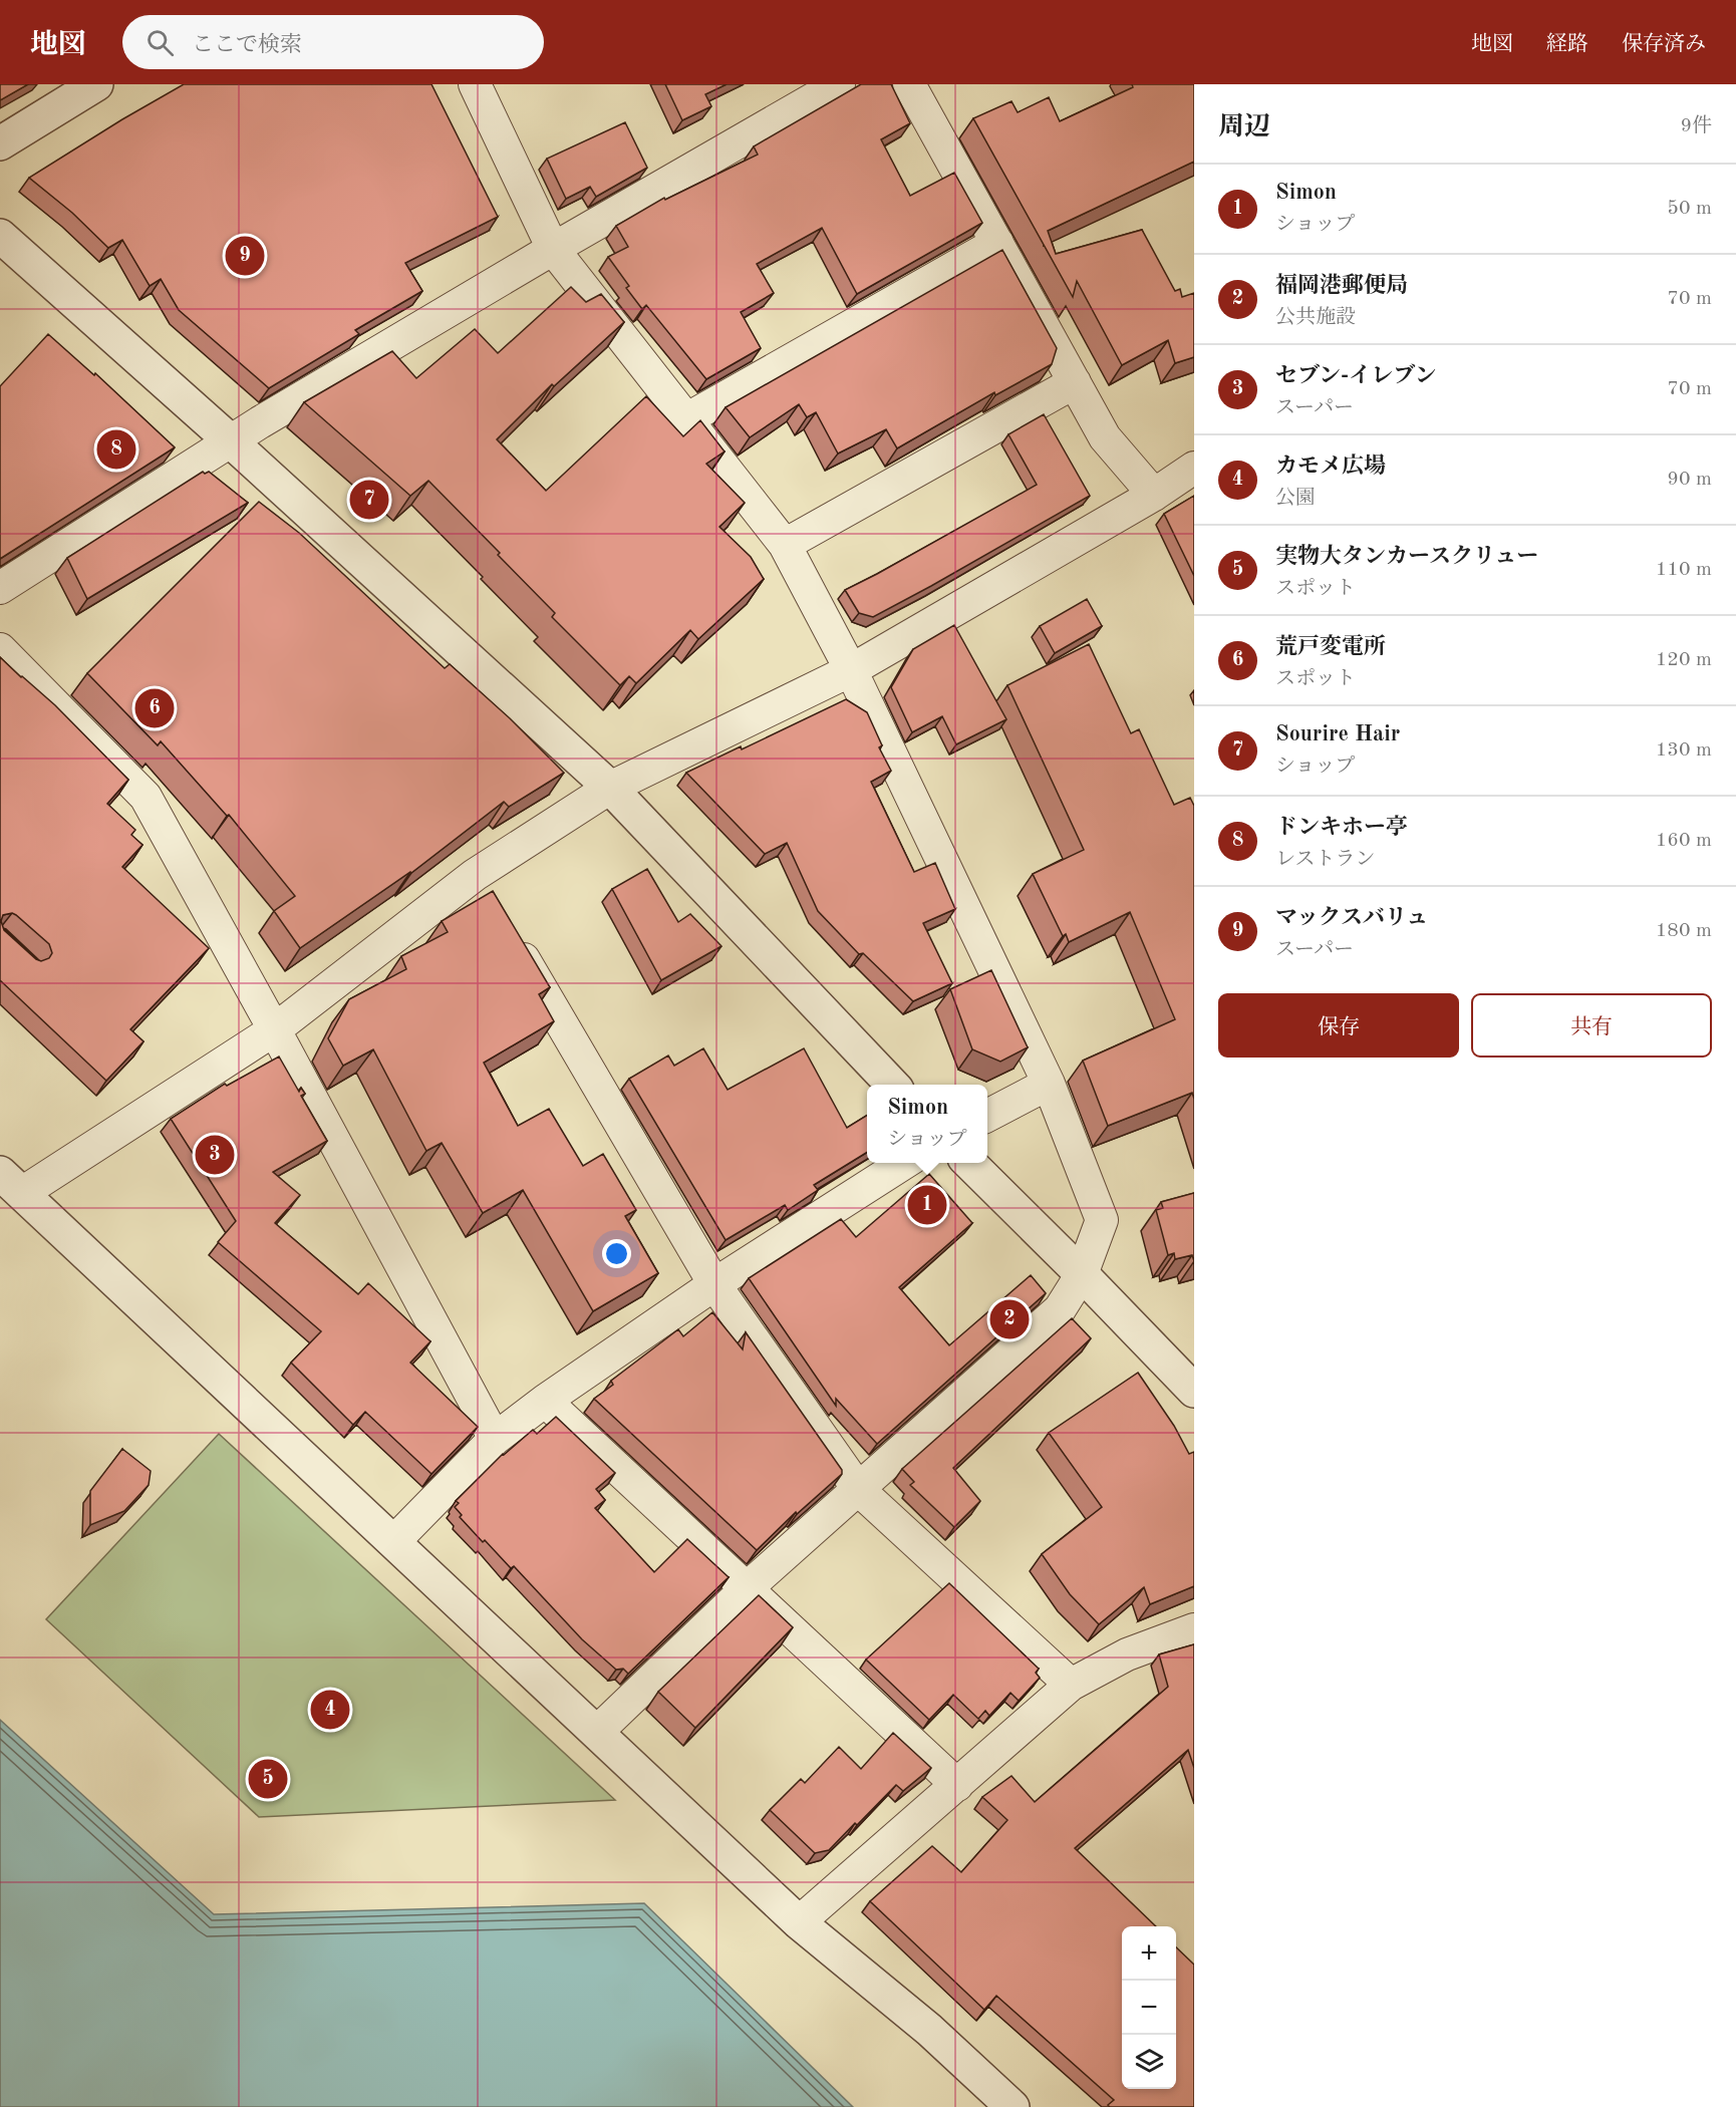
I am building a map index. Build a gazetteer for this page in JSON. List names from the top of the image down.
{
  "page": {
    "header": "地図",
    "search": "ここで検索",
    "nav": ["地図", "経路", "保存済み"],
    "heading": ["周辺", "9件"],
    "list": [
      {
        "mark": "1",
        "name": "Simon",
        "note": "ショップ",
        "value": "50 m"
      },
      {
        "mark": "2",
        "name": "福岡港郵便局",
        "note": "公共施設",
        "value": "70 m"
      },
      {
        "mark": "3",
        "name": "セブン-イレブン",
        "note": "スーパー",
        "value": "70 m"
      },
      {
        "mark": "4",
        "name": "カモメ広場",
        "note": "公園",
        "value": "90 m"
      },
      {
        "mark": "5",
        "name": "実物大タンカースクリュー",
        "note": "スポット",
        "value": "110 m"
      },
      {
        "mark": "6",
        "name": "荒戸変電所",
        "note": "スポット",
        "value": "120 m"
      },
      {
        "mark": "7",
        "name": "Sourire Hair",
        "note": "ショップ",
        "value": "130 m"
      },
      {
        "mark": "8",
        "name": "ドンキホー亭",
        "note": "レストラン",
        "value": "160 m"
      },
      {
        "mark": "9",
        "name": "マックスバリュ",
        "note": "スーパー",
        "value": "180 m"
      }
    ],
    "pins": [
      "9",
      "8",
      "7",
      "6",
      "3",
      "1",
      "2",
      "4",
      "5"
    ],
    "buttons": ["保存", "共有"],
    "popup": ["Simon", "ショップ"],
    "map_buttons": ["+", "−"]
  }
}
